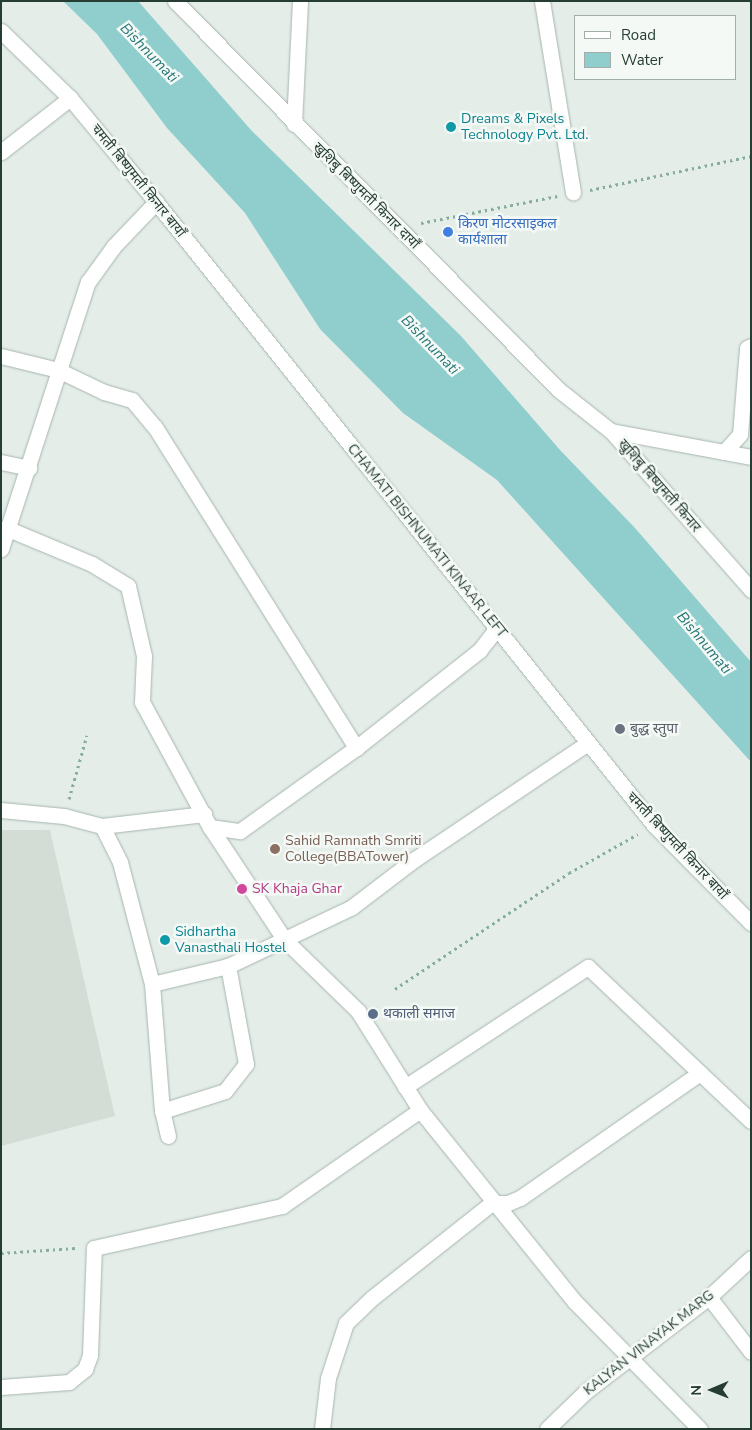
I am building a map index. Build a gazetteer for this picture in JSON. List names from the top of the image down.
{
  "streets": {
    "street": [
      "चमती बिष्णुमती किनार बायाँ",
      "खुशिबु बिष्णुमती किनार दायाँ",
      "खुशिबु बिष्णुमती किनार",
      "CHAMATI BISHNUMATI KINAAR LEFT",
      "KALYAN VINAYAK MARG"
    ]
  },
  "crossings": [
    ["चमती बिष्णुमती किनार बायाँ", "CHAMATI BISHNUMATI KINAAR LEFT"],
    ["खुशिबु बिष्णुमती किनार दायाँ", "खुशिबु बिष्णुमती किनार"]
  ],
  "water": ["Bishnumati"],
  "places": [
    "Dreams & Pixels Technology Pvt. Ltd.",
    "किरण मोटरसाइकल कार्यशाला",
    "बुद्ध स्तुपा",
    "Sahid Ramnath Smriti College(BBATower)",
    "SK Khaja Ghar",
    "Sidhartha Vanasthali Hostel",
    "थकाली समाज"
  ],
  "legend": ["Road", "Water"],
  "north": "left"
}
